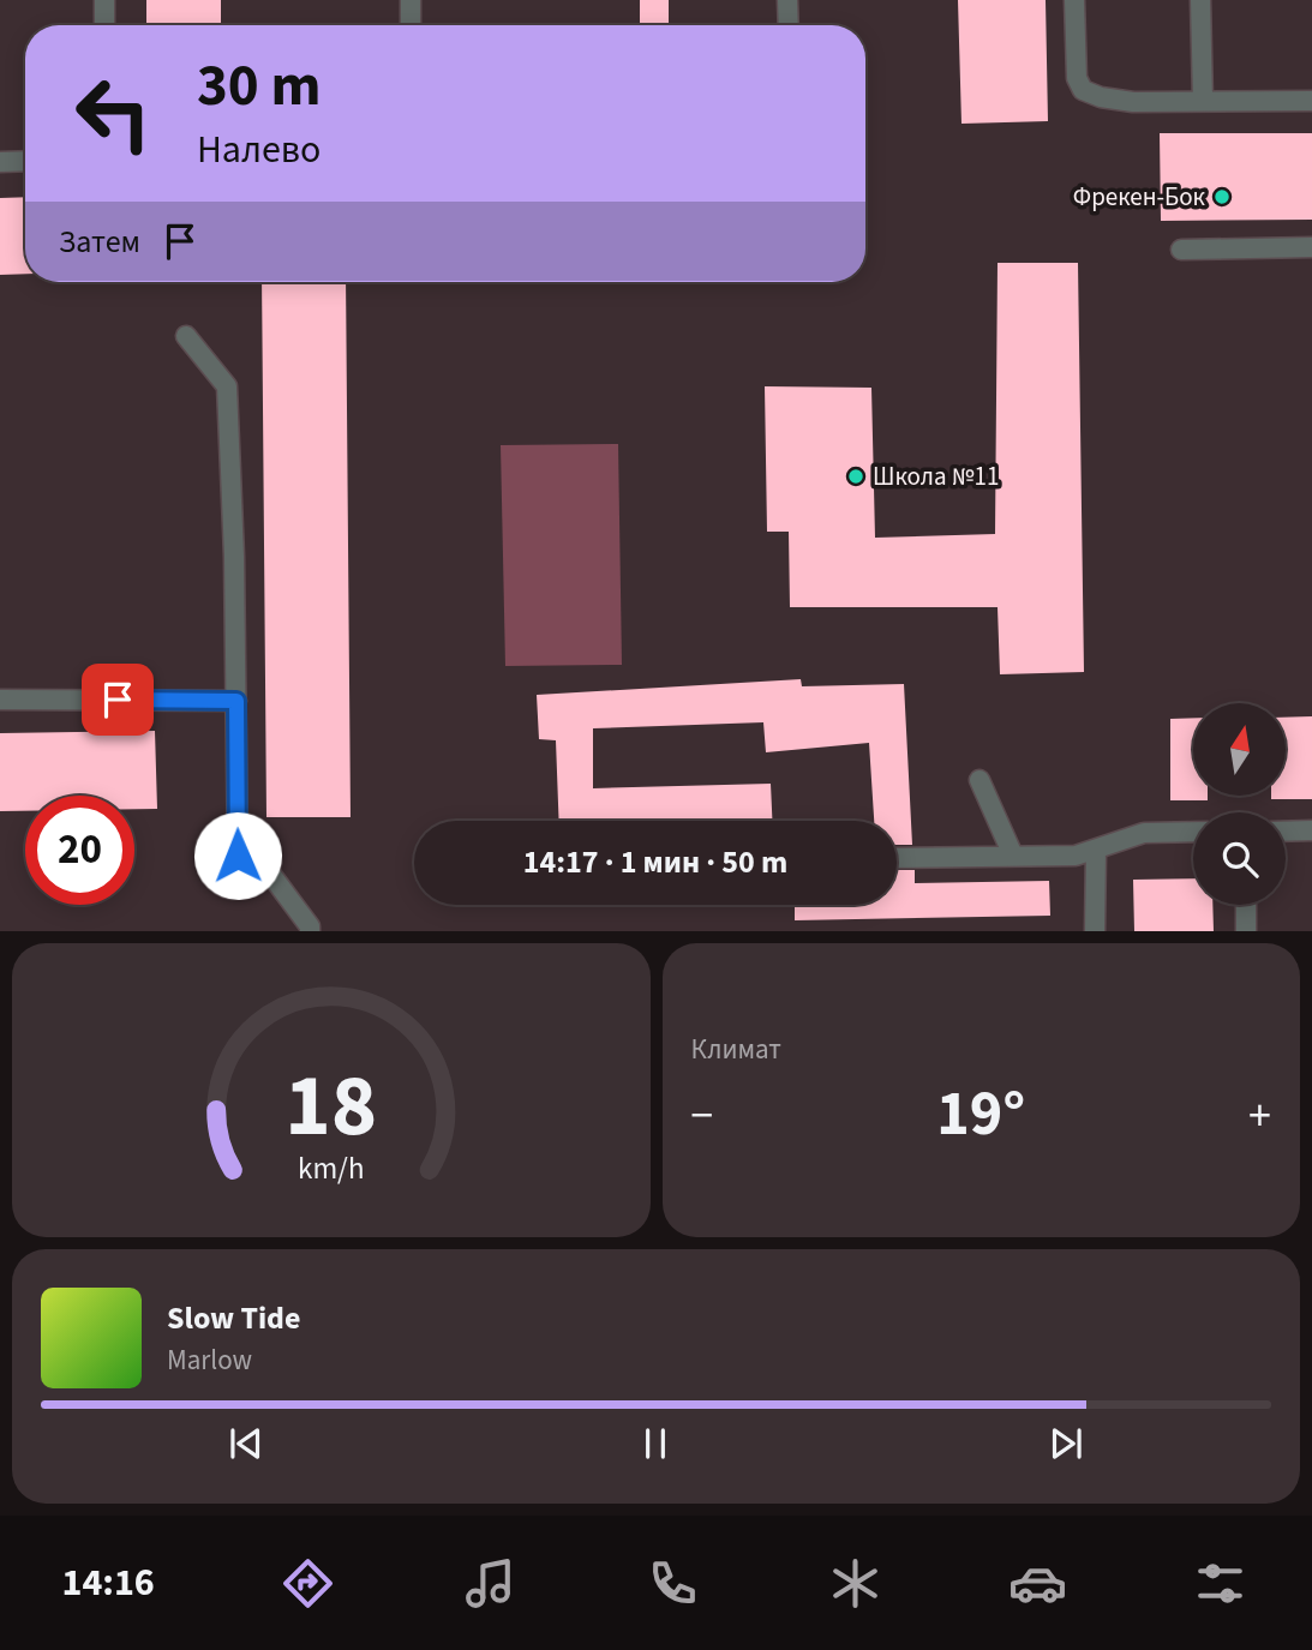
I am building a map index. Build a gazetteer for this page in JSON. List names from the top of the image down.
{
  "places": ["Фрекен-Бок", "Школа №11"],
  "north": "top",
  "page": {
    "turn": ["30 m", "Налево"],
    "then": "Затем",
    "limit": "20",
    "trip": "14:17 · 1 мин · 50 m",
    "tile": "Климат",
    "heat": ["−", "19°", "+"],
    "song": ["Slow Tide", "Marlow"],
    "tabs": "14:16",
    "gauge": ["18", "km/h"]
  }
}
